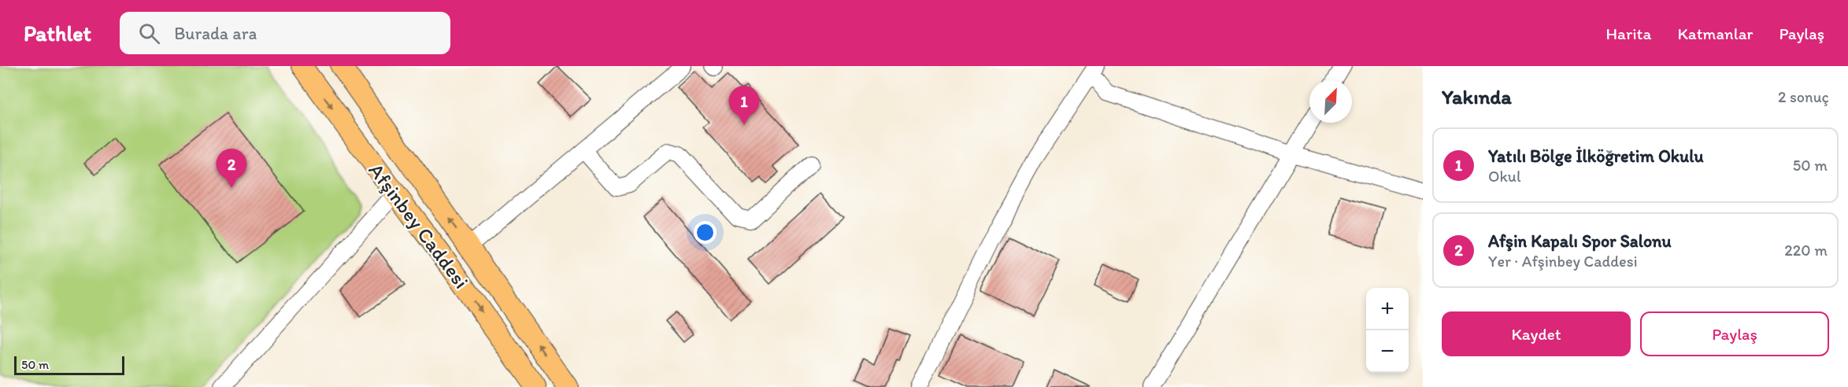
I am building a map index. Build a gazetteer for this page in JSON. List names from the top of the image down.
{
  "streets": {
    "main road": ["Afşinbey Caddesi"]
  },
  "scale_bar": "50 m",
  "north": "top right",
  "page": {
    "header": "Pathlet",
    "search": "Burada ara",
    "nav": ["Harita", "Katmanlar", "Paylaş"],
    "heading": ["Yakında", "2 sonuç"],
    "pins": ["1", "2"],
    "list": [
      {
        "mark": "1",
        "name": "Yatılı Bölge İlköğretim Okulu",
        "note": "Okul",
        "value": "50 m"
      },
      {
        "mark": "2",
        "name": "Afşin Kapalı Spor Salonu",
        "note": "Yer · Afşinbey Caddesi",
        "value": "220 m"
      }
    ],
    "map_buttons": ["+", "−"],
    "buttons": ["Kaydet", "Paylaş"],
    "scale": "50 m"
  }
}
